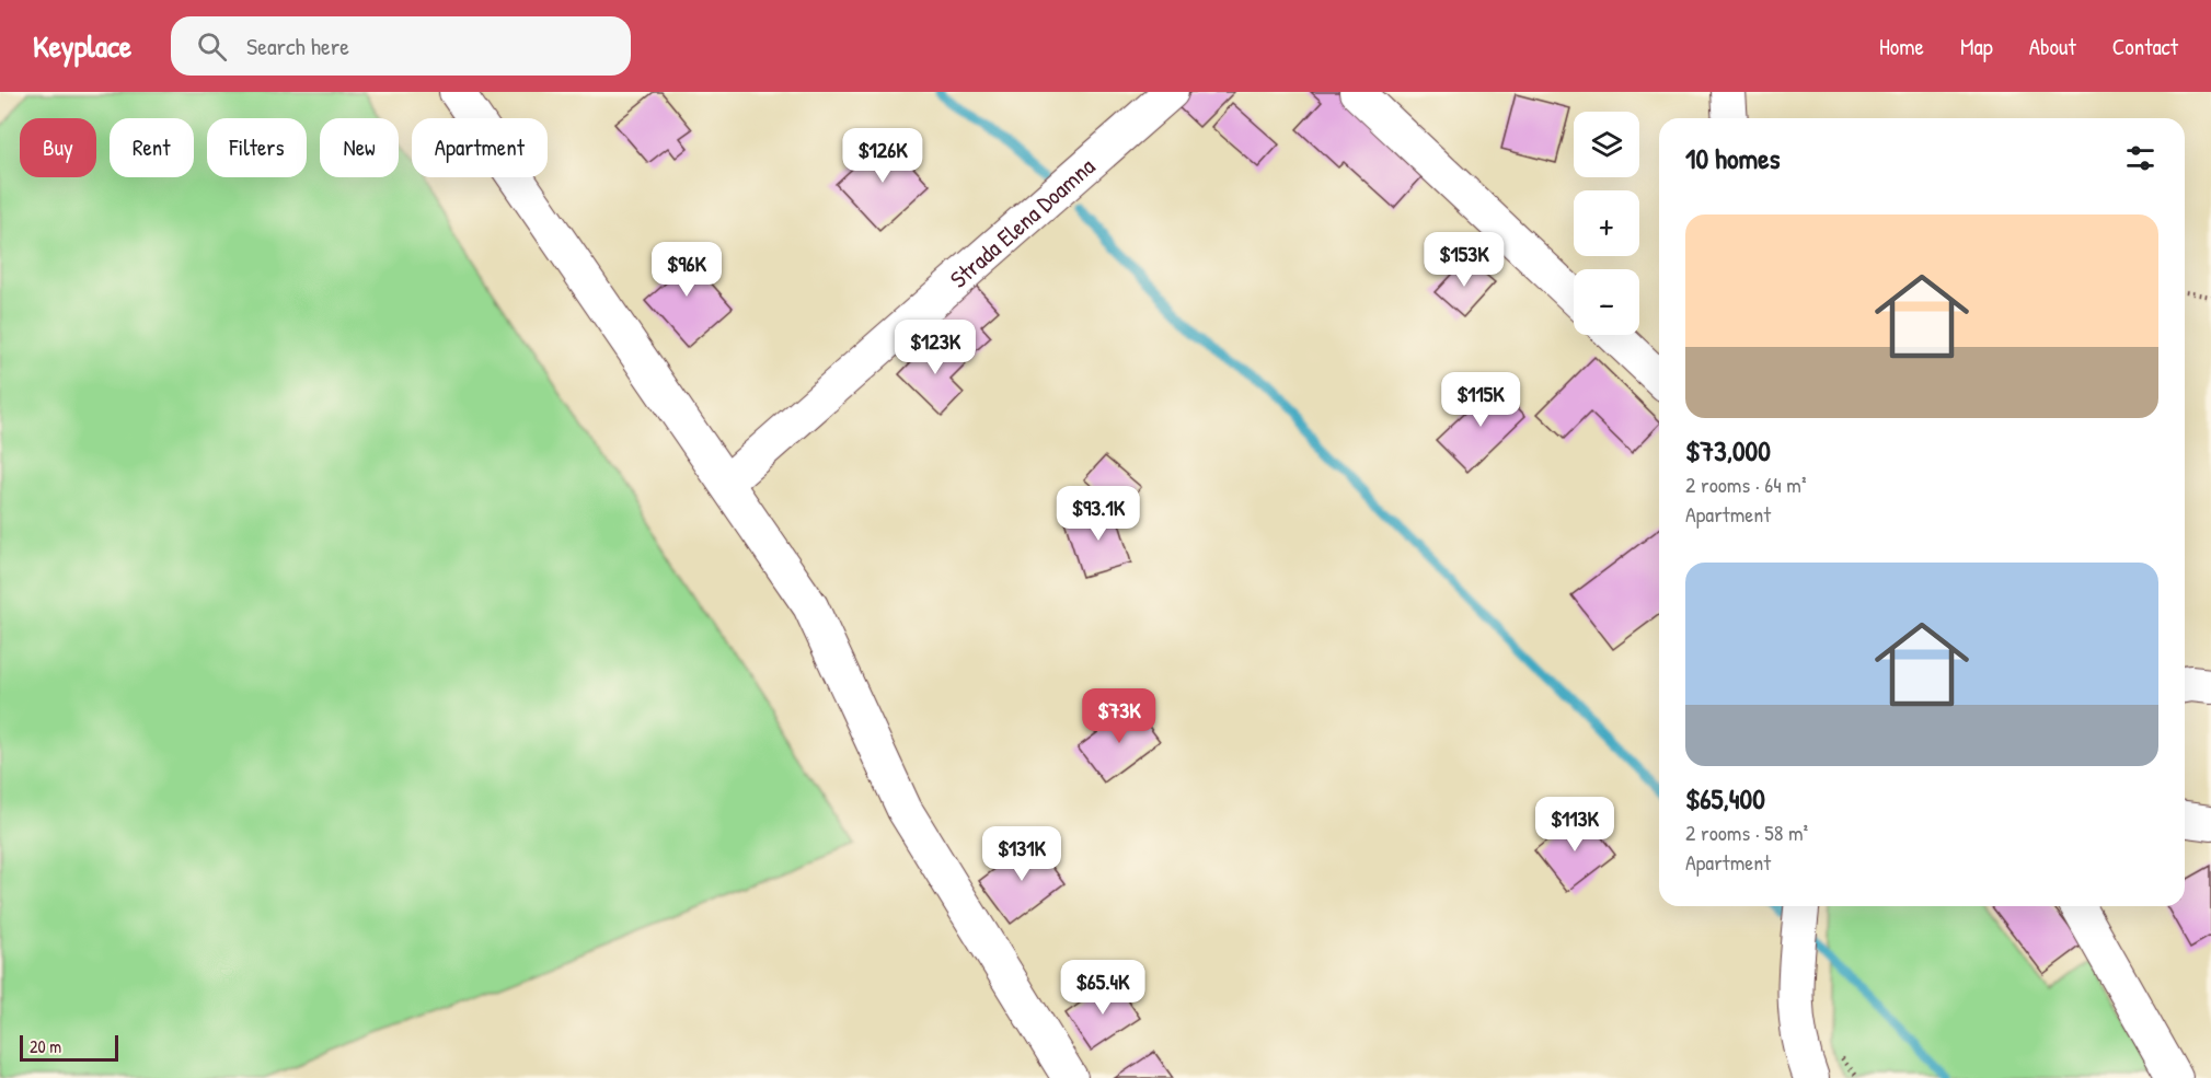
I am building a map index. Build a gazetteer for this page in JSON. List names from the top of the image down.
{
  "streets": {
    "street": ["Strada Elena Doamna"]
  },
  "scale_bar": "20 m",
  "page": {
    "header": "Keyplace",
    "search": "Search here",
    "nav": [
      "Home",
      "Map",
      "About",
      "Contact"
    ],
    "map_buttons": ["+", "−"],
    "chip": [
      "Buy",
      "Rent",
      "Filters",
      "New",
      "Apartment"
    ],
    "heading": "10 homes",
    "price": [
      "$126K",
      "$153K",
      "$96K",
      "$123K",
      "$115K",
      "$93.1K",
      "$73K",
      "$113K",
      "$131K",
      "$65.4K"
    ],
    "list": [
      {
        "name": "$73,000",
        "note": "2 rooms · 64 m² · Apartment"
      },
      {
        "name": "$65,400",
        "note": "2 rooms · 58 m² · Apartment"
      }
    ],
    "scale": "20 m"
  }
}
